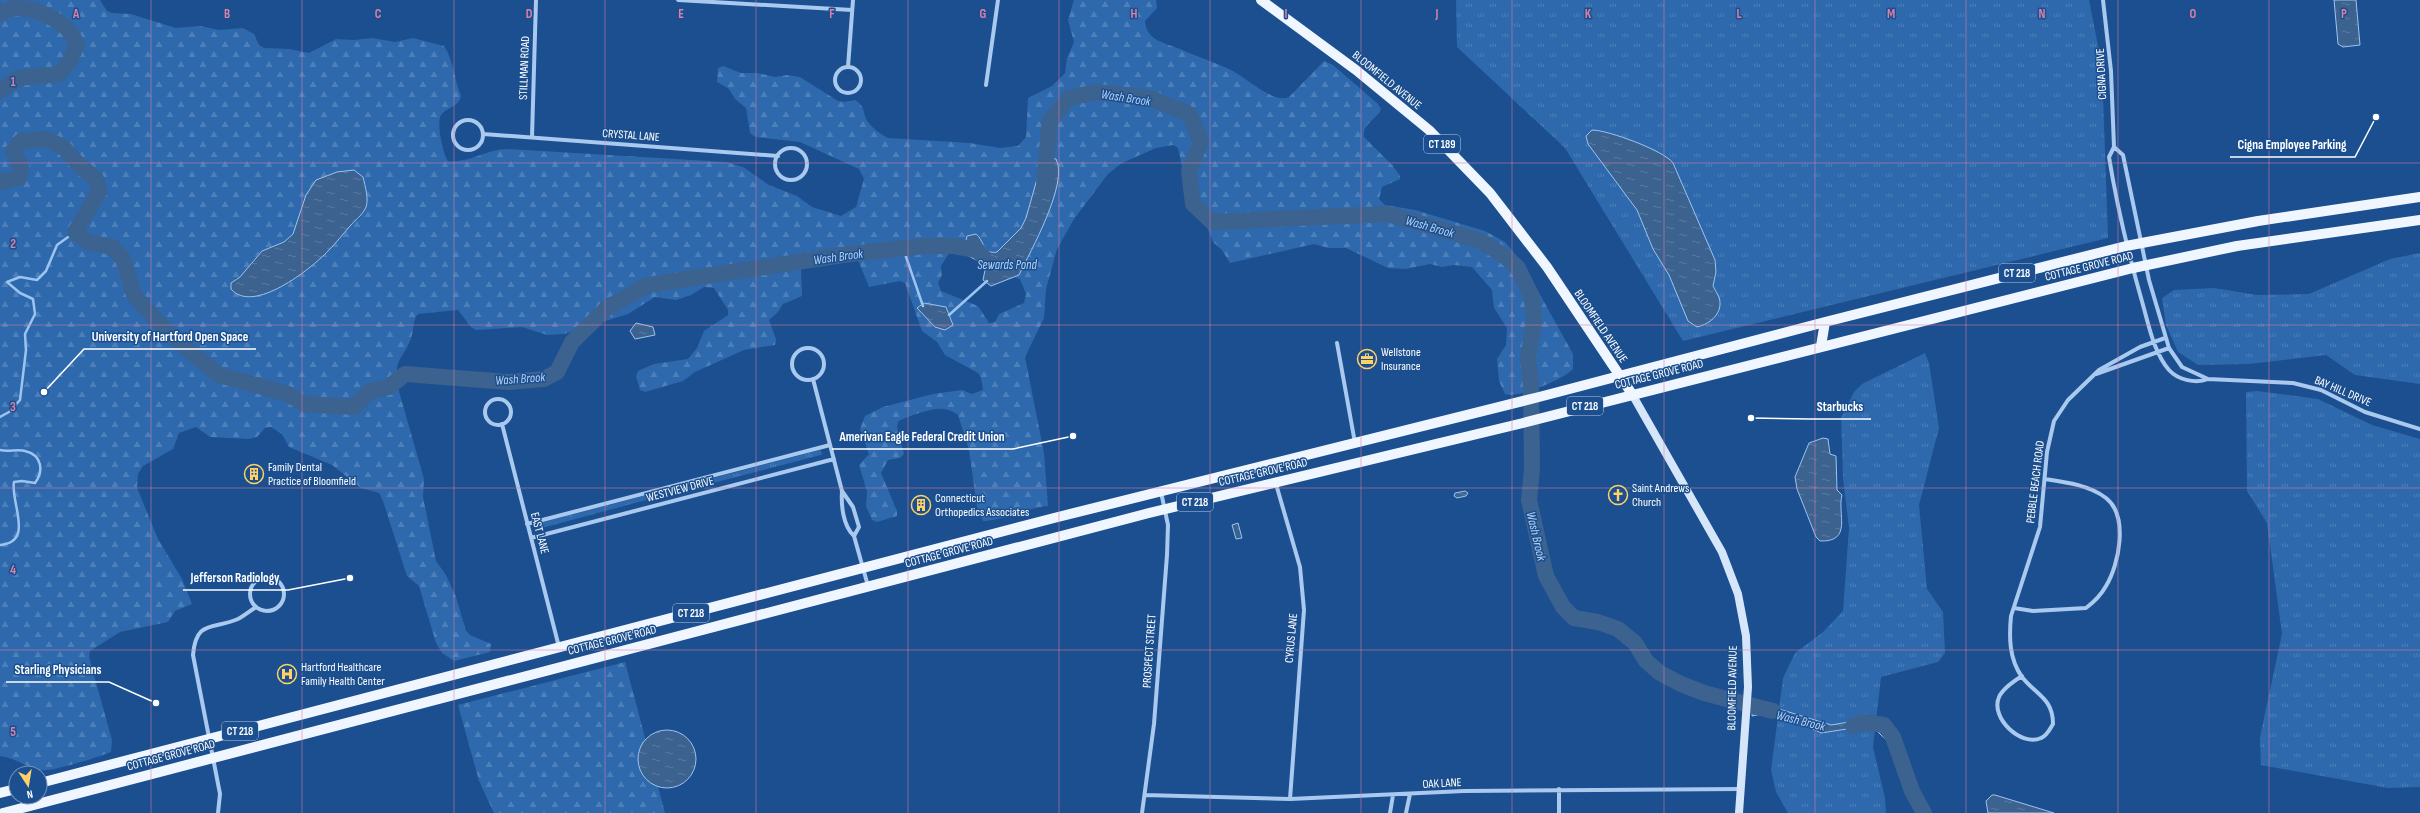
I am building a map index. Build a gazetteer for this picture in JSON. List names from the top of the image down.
{
  "streets": {
    "main road": [
      "BLOOMFIELD AVENUE",
      "CT 189",
      "COTTAGE GROVE ROAD",
      "CT 218"
    ],
    "street": [
      "STILLMAN ROAD",
      "CIGNA DRIVE",
      "CRYSTAL LANE",
      "BAY HILL DRIVE",
      "PEBBLE BEACH ROAD",
      "WESTVIEW DRIVE",
      "EAST LANE",
      "CYRUS LANE",
      "PROSPECT STREET",
      "OAK LANE"
    ]
  },
  "crossings": [
    ["STILLMAN ROAD", "CRYSTAL LANE"],
    ["CIGNA DRIVE", "COTTAGE GROVE ROAD"],
    ["CIGNA DRIVE", "BAY HILL DRIVE"],
    ["BLOOMFIELD AVENUE", "COTTAGE GROVE ROAD"],
    ["BLOOMFIELD AVENUE", "OAK LANE"],
    ["COTTAGE GROVE ROAD", "BAY HILL DRIVE"],
    ["COTTAGE GROVE ROAD", "EAST LANE"],
    ["COTTAGE GROVE ROAD", "CYRUS LANE"],
    ["COTTAGE GROVE ROAD", "PROSPECT STREET"],
    ["BAY HILL DRIVE", "PEBBLE BEACH ROAD"],
    ["WESTVIEW DRIVE", "EAST LANE"],
    ["CYRUS LANE", "OAK LANE"],
    ["PROSPECT STREET", "OAK LANE"]
  ],
  "water": ["Wash Brook", "Sewards Pond"],
  "places": {
    "other": [
      "Cigna Employee Parking",
      "University of Hartford Open Space",
      "Starbucks",
      "Amerivan Eagle Federal Credit Union",
      "Jefferson Radiology",
      "Starling Physicians"
    ],
    "office": ["Wellstone Insurance"],
    "building": ["Family Dental Practice of Bloomfield", "Connecticut Orthopedics Associates"],
    "church": ["Saint Andrews Church"],
    "hospital": ["Hartford Healthcare Family Health Center"]
  },
  "north": "bottom",
  "grid": {
    "columns": [
      "A",
      "B",
      "C",
      "D",
      "E",
      "F",
      "G",
      "H",
      "I",
      "J",
      "K",
      "L",
      "M",
      "N",
      "O",
      "P"
    ],
    "rows": [
      "1",
      "2",
      "3",
      "4",
      "5"
    ]
  }
}
